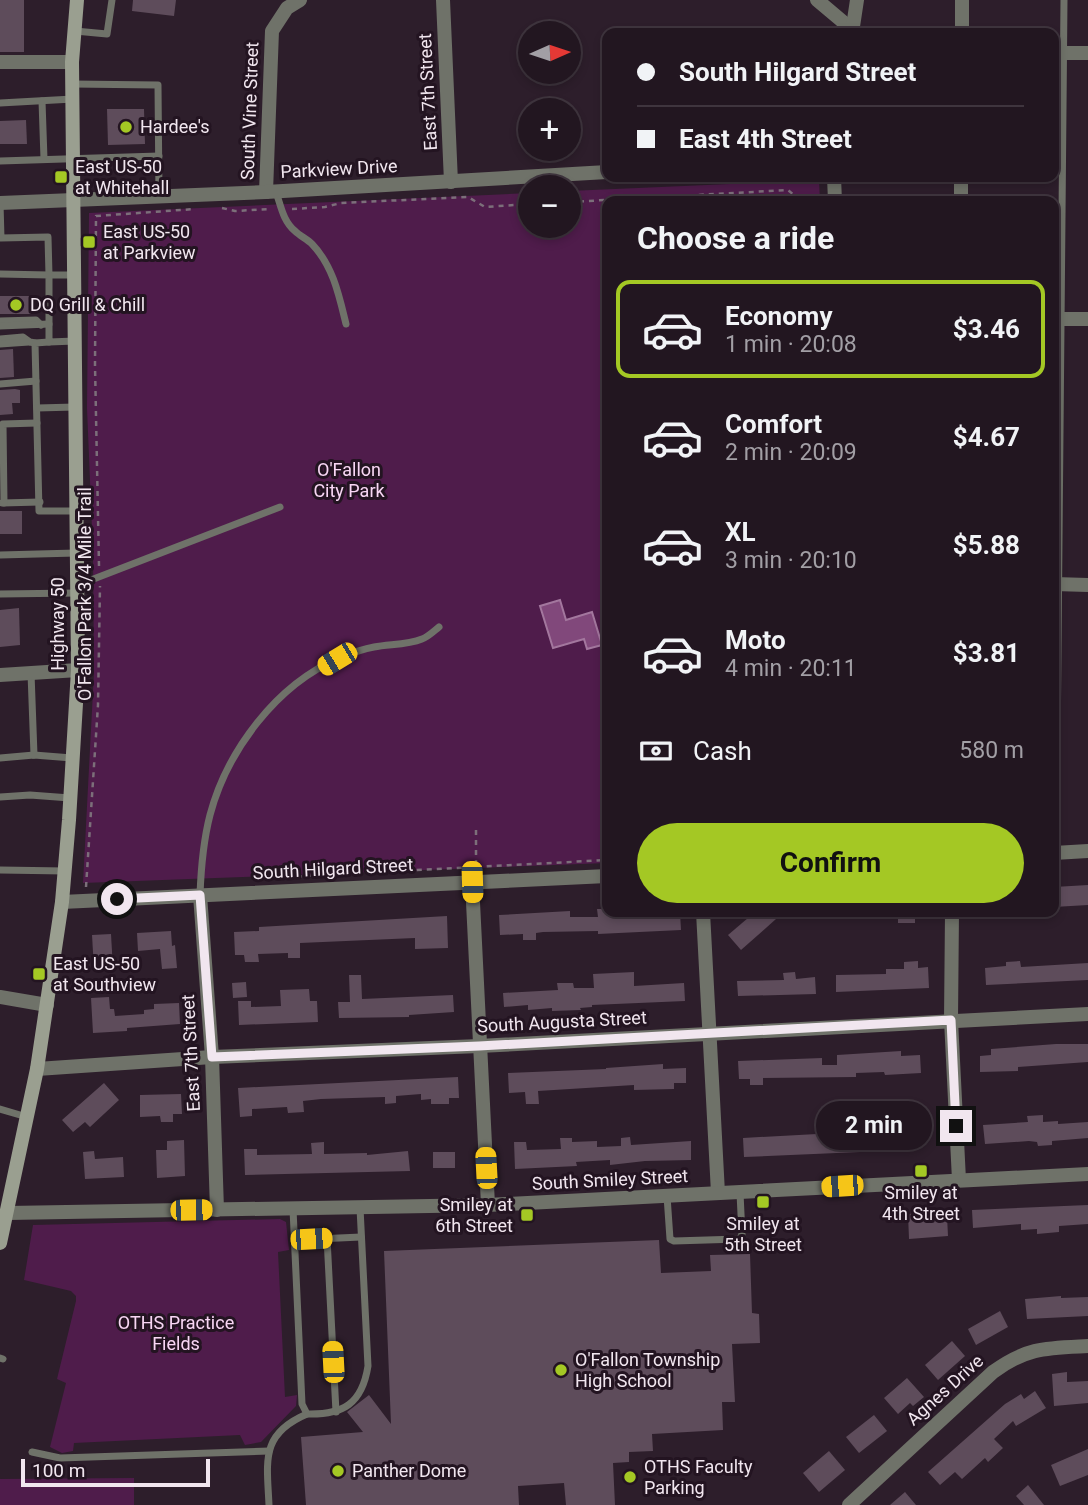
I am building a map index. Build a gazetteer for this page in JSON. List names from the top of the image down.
{
  "streets": {
    "main road": ["Highway 50"],
    "street": [
      "East 7th Street",
      "South Vine Street",
      "Parkview Drive",
      "South Hilgard Street",
      "South Augusta Street",
      "South Smiley Street",
      "Agnes Drive"
    ],
    "path": ["O'Fallon Park 3/4 Mile Trail"]
  },
  "crossings": [
    ["East 7th Street", "Parkview Drive"],
    ["East 7th Street", "South Hilgard Street"],
    ["East 7th Street", "South Augusta Street"],
    ["East 7th Street", "South Smiley Street"],
    ["South Vine Street", "Parkview Drive"],
    ["Parkview Drive", "Highway 50"],
    ["Highway 50", "South Hilgard Street"],
    ["Highway 50", "South Augusta Street"],
    ["Highway 50", "South Smiley Street"]
  ],
  "parks": ["O'Fallon City Park", "OTHS Practice Fields"],
  "places": {
    "other": [
      "Hardee's",
      "DQ Grill & Chill",
      "O'Fallon Township High School",
      "Panther Dome",
      "OTHS Faculty Parking"
    ],
    "transit": [
      "East US-50 at Whitehall",
      "East US-50 at Parkview",
      "East US-50 at Southview",
      "Smiley at 4th Street",
      "Smiley at 5th Street",
      "Smiley at 6th Street"
    ]
  },
  "scale_bar": "100 m",
  "north": "right",
  "page": {
    "map_buttons": ["+", "−"],
    "banner": ["South Hilgard Street", "East 4th Street"],
    "heading": "Choose a ride",
    "list": [
      {
        "name": "Economy",
        "note": "1 min · 20:08",
        "value": "$3.46"
      },
      {
        "name": "Comfort",
        "note": "2 min · 20:09",
        "value": "$4.67"
      },
      {
        "name": "XL",
        "note": "3 min · 20:10",
        "value": "$5.88"
      },
      {
        "name": "Moto",
        "note": "4 min · 20:11",
        "value": "$3.81"
      }
    ],
    "pay": ["Cash", "580 m"],
    "buttons": "Confirm",
    "bubble": "2 min",
    "scale": "100 m"
  }
}
